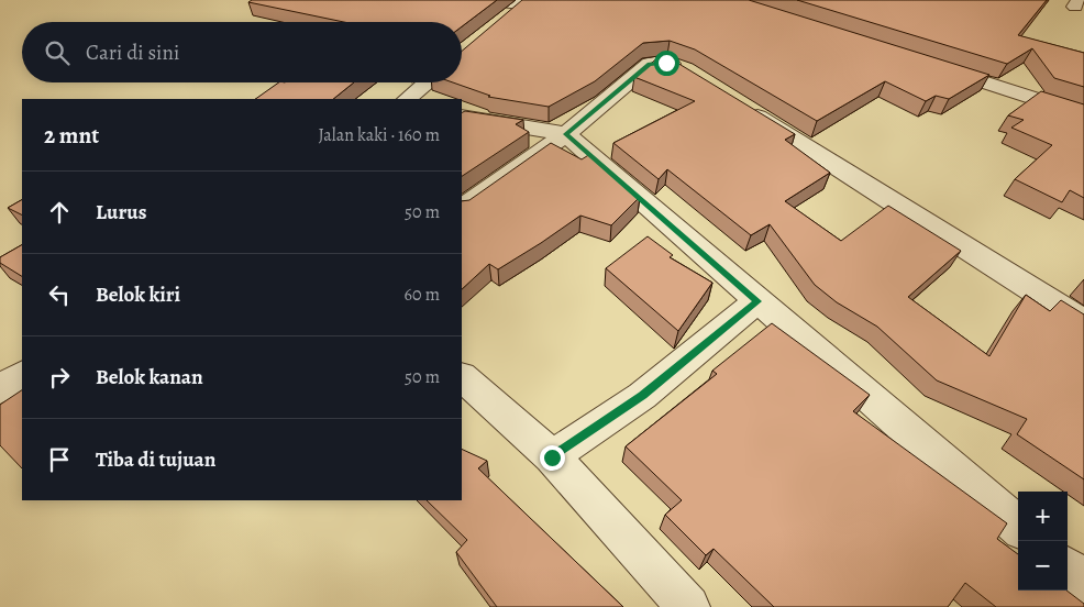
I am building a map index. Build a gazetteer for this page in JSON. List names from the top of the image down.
{
  "page": {
    "search": "Cari di sini",
    "heading": ["2 mnt", "Jalan kaki · 160 m"],
    "list": [
      ["Lurus", "50 m"],
      ["Belok kiri", "60 m"],
      ["Belok kanan", "50 m"],
      "Tiba di tujuan"
    ],
    "map_buttons": ["+", "−"]
  }
}
